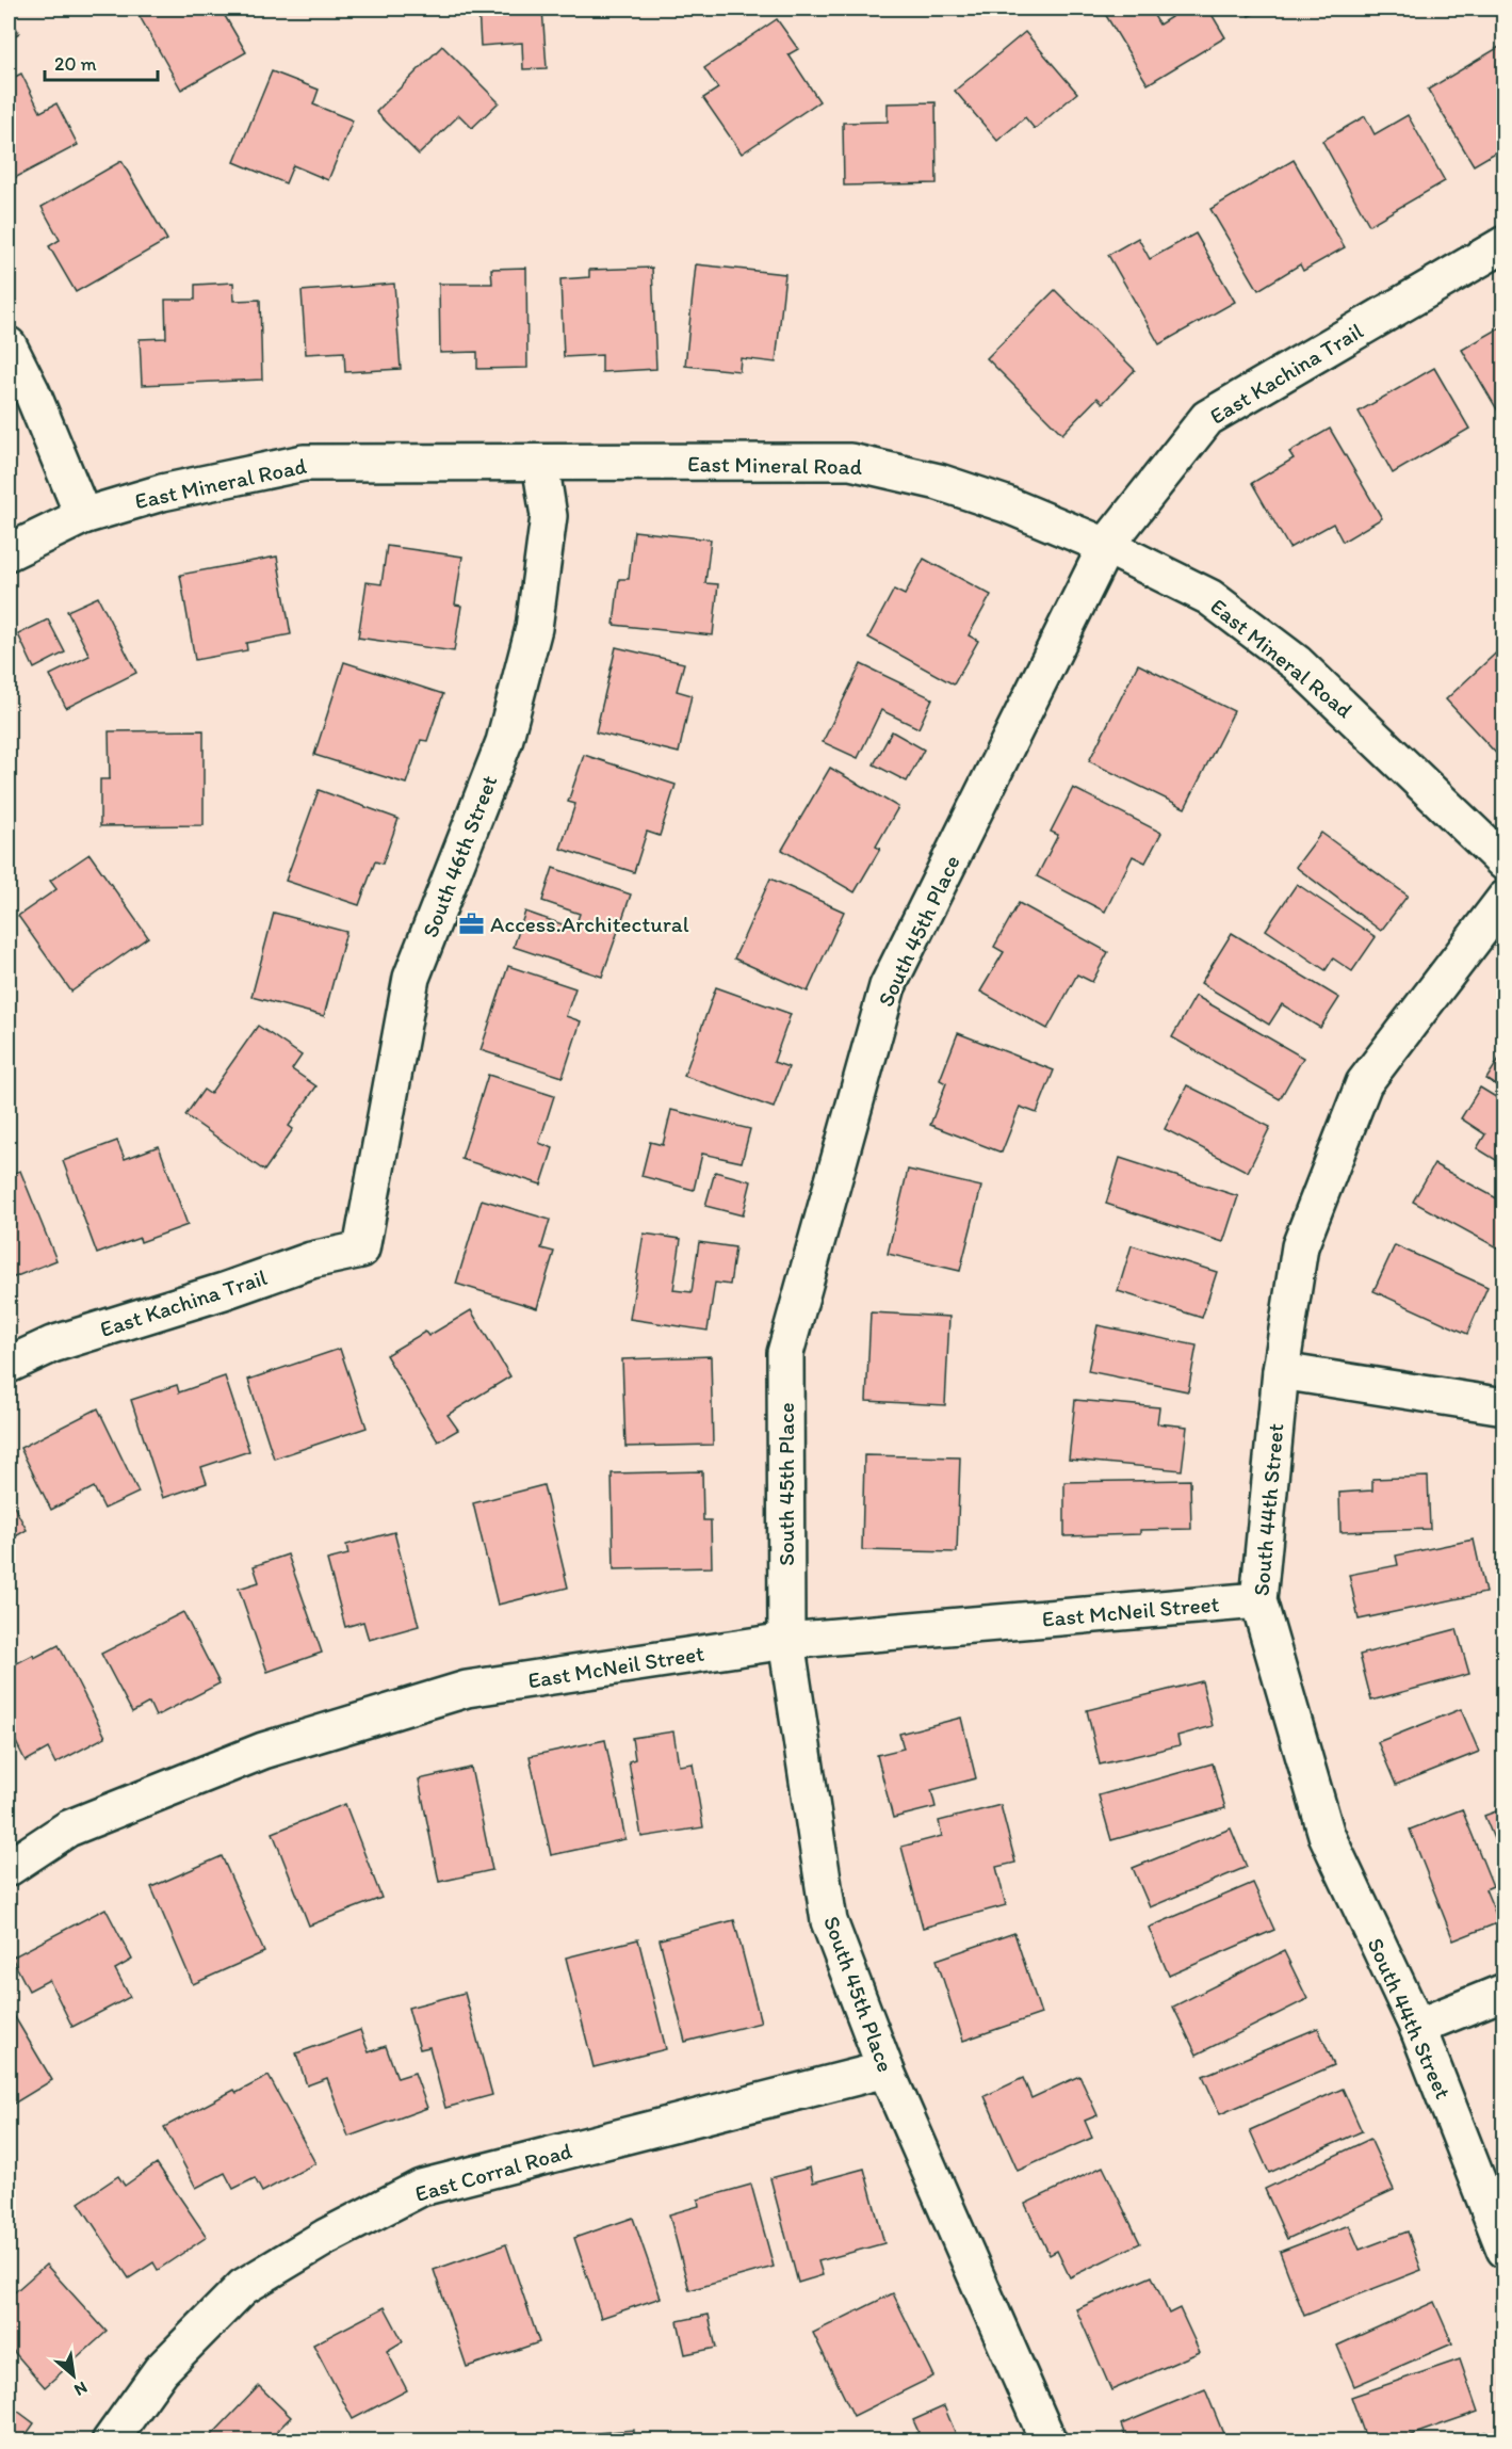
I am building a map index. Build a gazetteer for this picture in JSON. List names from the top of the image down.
{
  "streets": {
    "street": [
      "East Kachina Trail",
      "East Mineral Road",
      "South 46th Street",
      "South 45th Place",
      "South 44th Street",
      "East McNeil Street",
      "East Corral Road"
    ]
  },
  "crossings": [
    ["East Kachina Trail", "East Mineral Road"],
    ["East Kachina Trail", "South 46th Street"],
    ["East Kachina Trail", "South 45th Place"],
    ["East Mineral Road", "South 46th Street"],
    ["East Mineral Road", "South 45th Place"],
    ["South 45th Place", "East McNeil Street"],
    ["South 45th Place", "East Corral Road"],
    ["South 44th Street", "East McNeil Street"]
  ],
  "places": {
    "office": ["Access.Architectural"]
  },
  "scale_bar": "20 m",
  "north": "bottom right"
}
